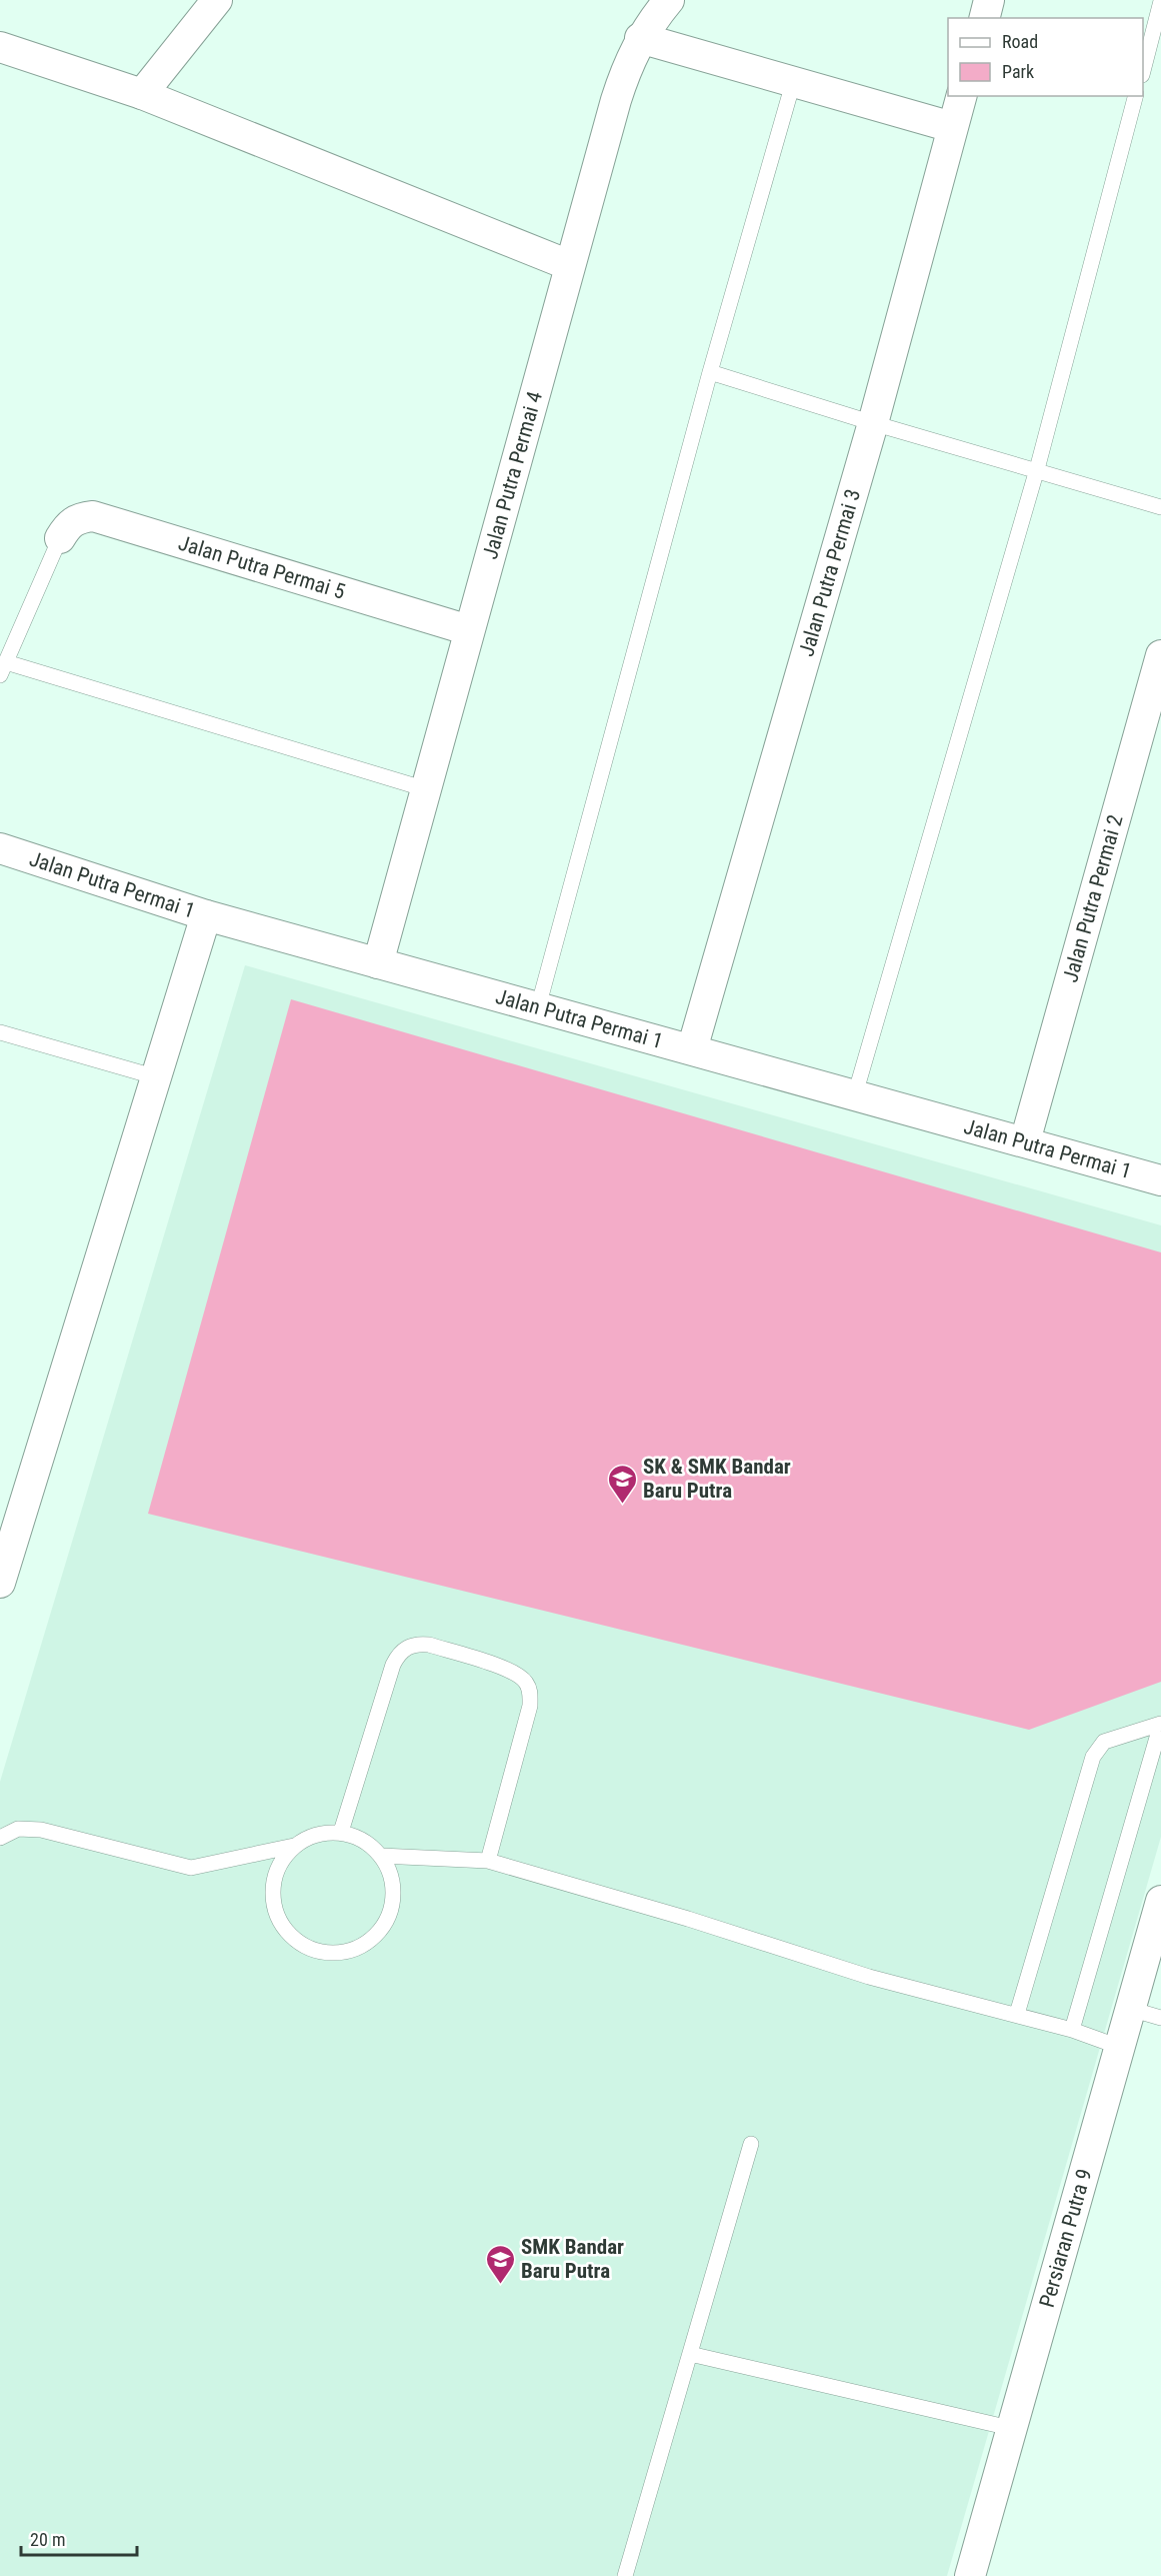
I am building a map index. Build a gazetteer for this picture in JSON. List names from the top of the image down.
{
  "streets": {
    "street": [
      "Jalan Putra Permai 4",
      "Jalan Putra Permai 5",
      "Jalan Putra Permai 3",
      "Jalan Putra Permai 1",
      "Jalan Putra Permai 2",
      "Persiaran Putra 9"
    ]
  },
  "crossings": [
    ["Jalan Putra Permai 4", "Jalan Putra Permai 5"],
    ["Jalan Putra Permai 4", "Jalan Putra Permai 1"],
    ["Jalan Putra Permai 3", "Jalan Putra Permai 1"],
    ["Jalan Putra Permai 1", "Jalan Putra Permai 2"]
  ],
  "places": {
    "school or university": ["SK & SMK Bandar Baru Putra", "SMK Bandar Baru Putra"]
  },
  "legend": ["Road", "Park"],
  "scale_bar": "20 m"
}
